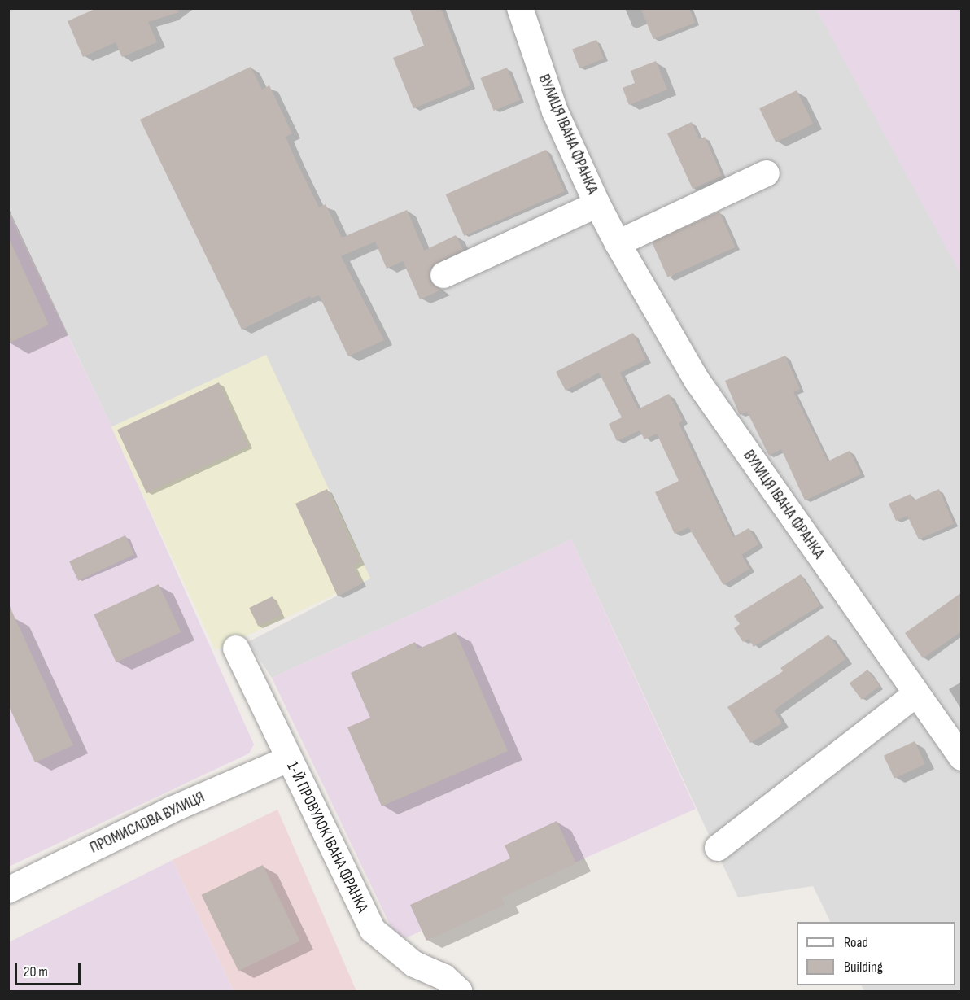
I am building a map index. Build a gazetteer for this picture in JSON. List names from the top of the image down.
{
  "streets": {
    "street": ["ВУЛИЦЯ ІВАНА ФРАНКА", "ПРОМИСЛОВА ВУЛИЦЯ", "1-Й ПРОВУЛОК ІВАНА ФРАНКА"]
  },
  "crossings": [
    ["ПРОМИСЛОВА ВУЛИЦЯ", "1-Й ПРОВУЛОК ІВАНА ФРАНКА"]
  ],
  "legend": ["Road", "Building"],
  "scale_bar": "20 m"
}
